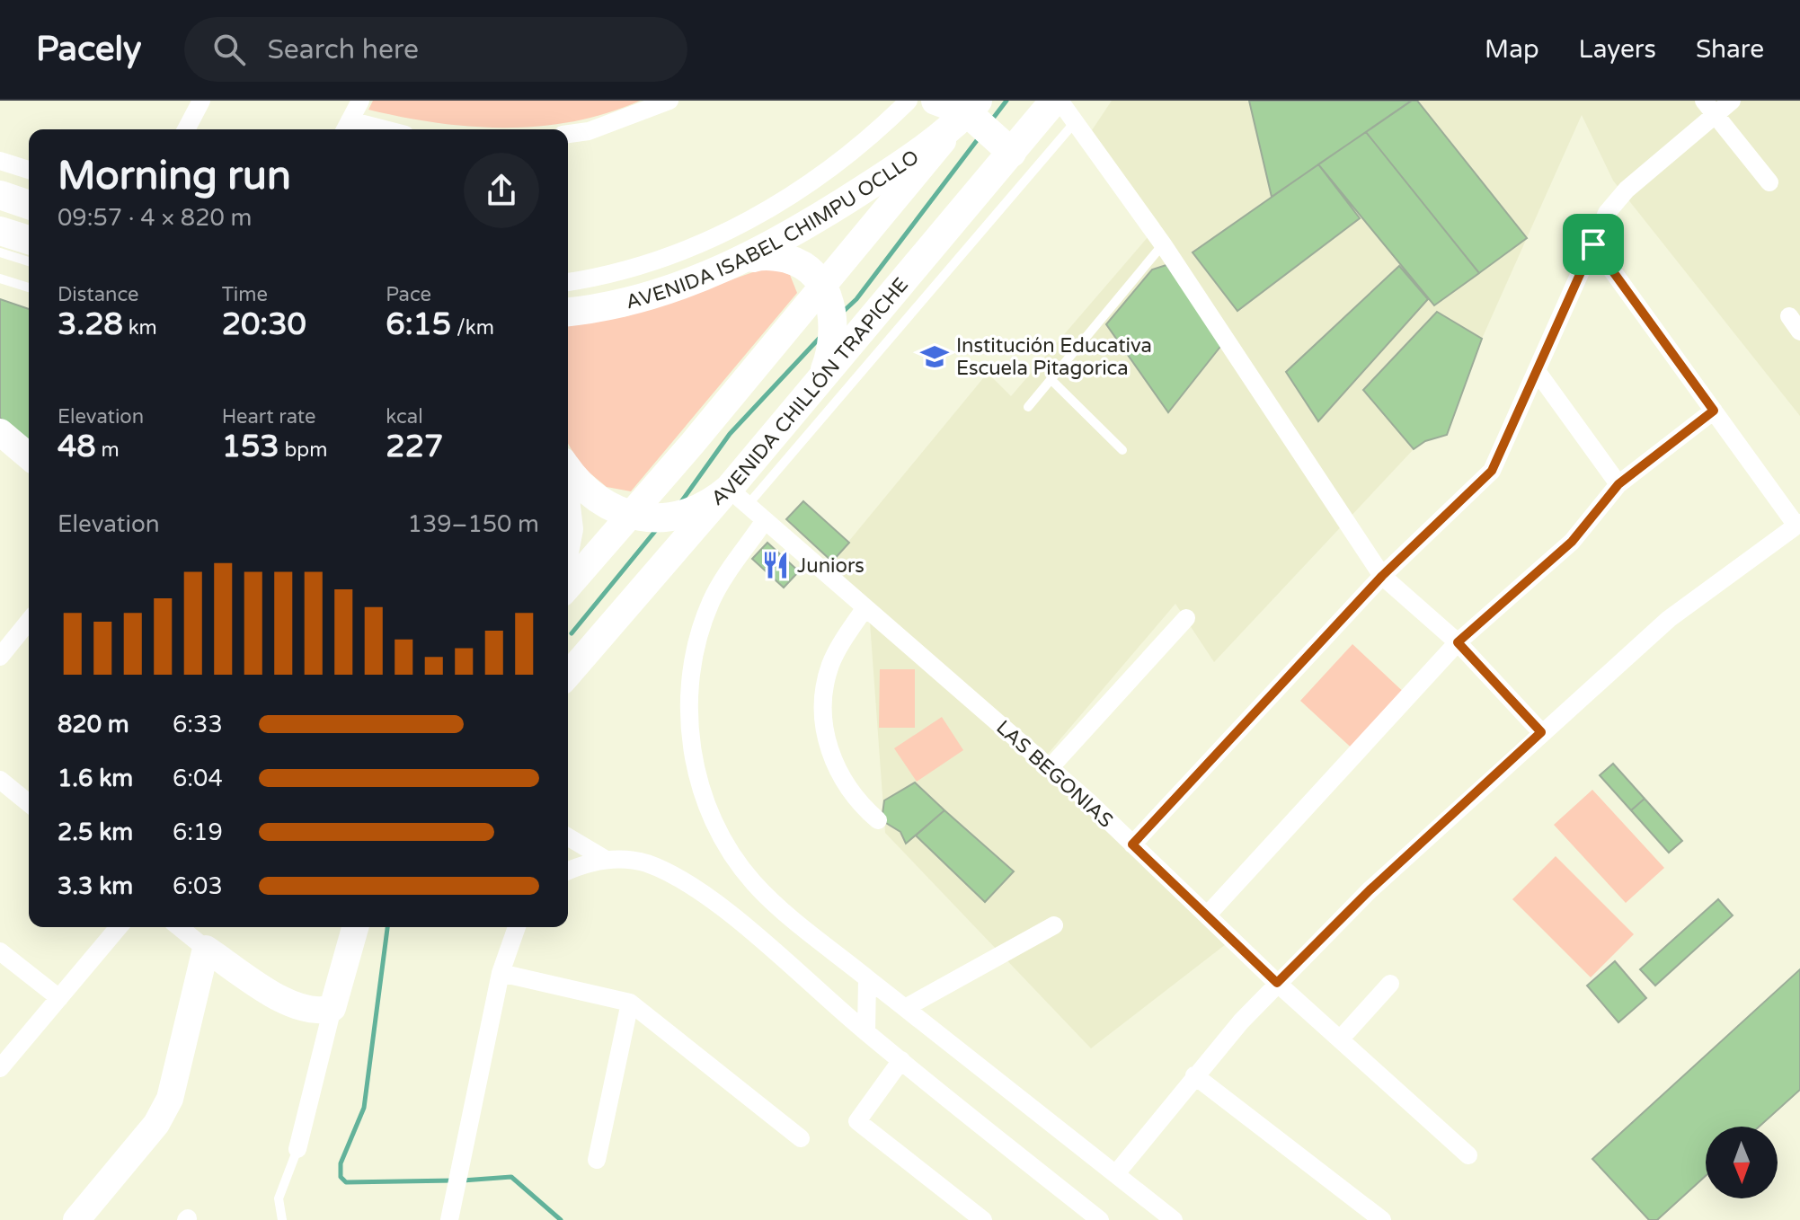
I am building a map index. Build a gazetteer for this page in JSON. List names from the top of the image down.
{
  "streets": {
    "main road": ["AVENIDA ISABEL CHIMPU OCLLO", "AVENIDA CHILLÓN TRAPICHE"],
    "street": ["LAS BEGONIAS"]
  },
  "crossings": [
    ["AVENIDA CHILLÓN TRAPICHE", "LAS BEGONIAS"]
  ],
  "places": {
    "school or university": ["Institución Educativa Escuela Pitagorica"],
    "restaurant": ["Juniors"]
  },
  "north": "bottom",
  "page": {
    "header": "Pacely",
    "search": "Search here",
    "nav": ["Map", "Layers", "Share"],
    "heading": ["Morning run", "09:57 · 4 × 820 m"],
    "stats": [
      ["Distance", "3.28 km"],
      ["Time", "20:30"],
      ["Pace", "6:15 /km"],
      ["Elevation", "48 m"],
      ["Heart rate", "153 bpm"],
      ["kcal", "227"]
    ],
    "chart": ["Elevation", "139–150 m"],
    "list": [
      {
        "name": "820 m",
        "note": "6:33"
      },
      {
        "name": "1.6 km",
        "note": "6:04"
      },
      {
        "name": "2.5 km",
        "note": "6:19"
      },
      {
        "name": "3.3 km",
        "note": "6:03"
      }
    ]
  }
}
